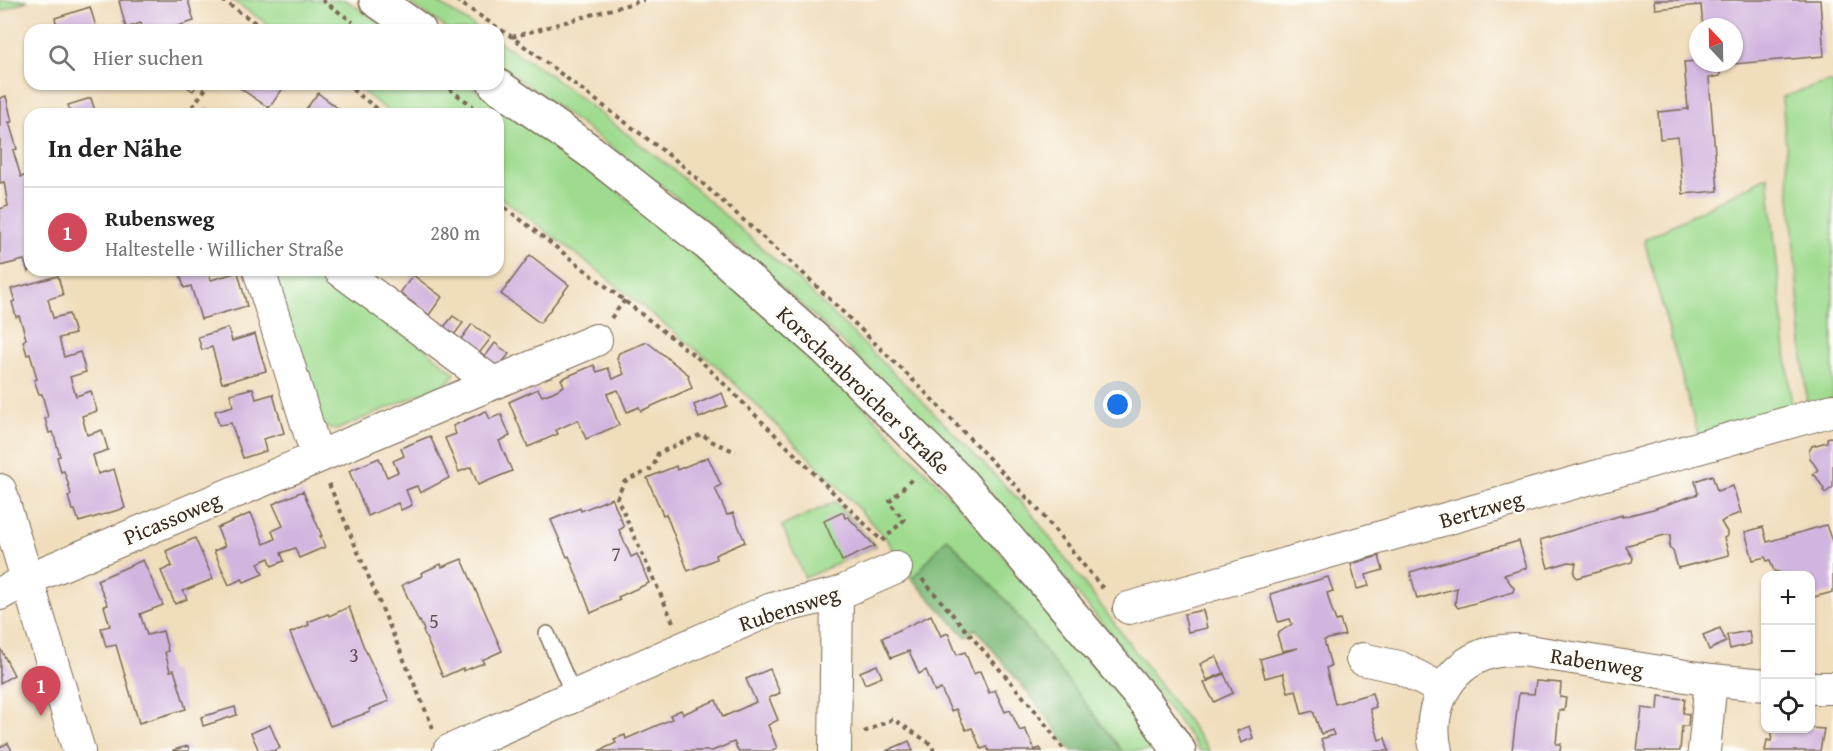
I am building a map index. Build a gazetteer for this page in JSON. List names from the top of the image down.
{
  "streets": {
    "main road": ["Korschenbroicher Straße"],
    "street": [
      "Bertzweg",
      "Picassoweg",
      "Rubensweg",
      "Rabenweg"
    ]
  },
  "house_numbers": ["7", "5", "3"],
  "north": "top",
  "page": {
    "search": "Hier suchen",
    "heading": "In der Nähe",
    "list": [
      {
        "mark": "1",
        "name": "Rubensweg",
        "note": "Haltestelle · Willicher Straße",
        "value": "280 m"
      }
    ],
    "map_buttons": ["+", "−"],
    "pins": "1"
  }
}
